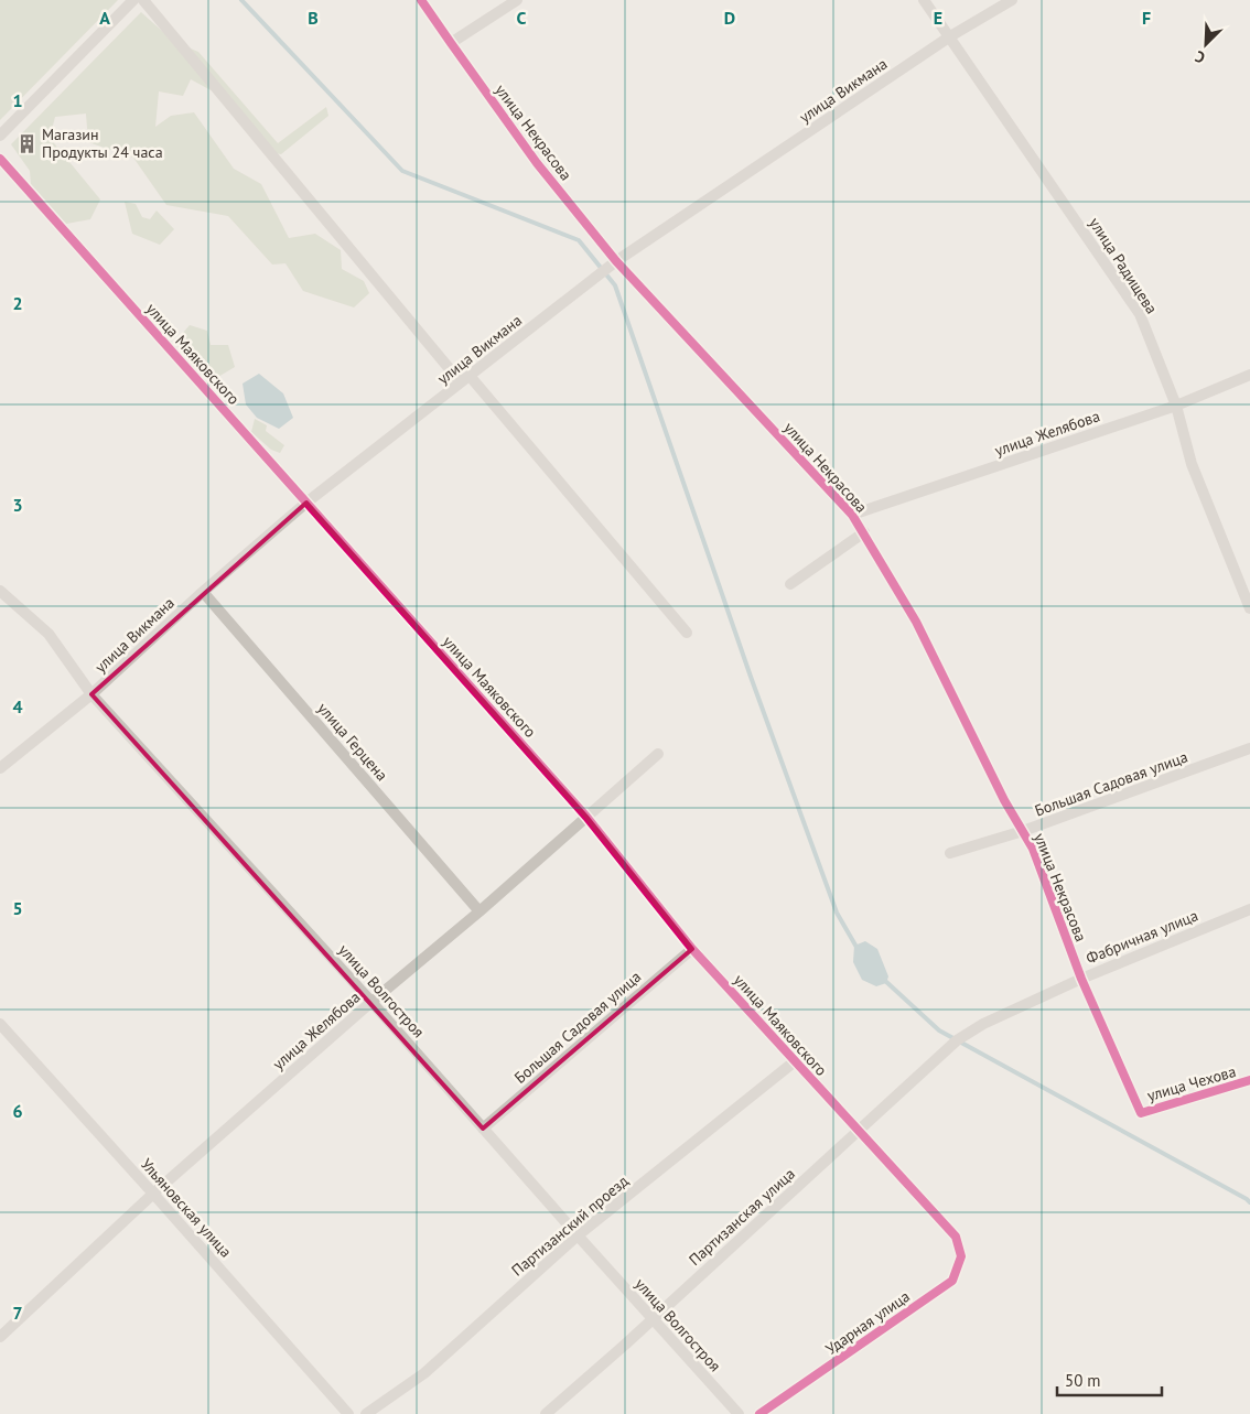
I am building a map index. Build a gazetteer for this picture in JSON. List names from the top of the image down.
{
  "streets": {
    "street": [
      "улица Викмана",
      "улица Некрасова",
      "улица Радищева",
      "улица Маяковского",
      "улица Желябова",
      "улица Герцена",
      "Большая Садовая улица",
      "Фабричная улица",
      "улица Волгостроя",
      "улица Чехова",
      "Ульяновская улица",
      "Партизанская улица",
      "Партизанский проезд",
      "Ударная улица"
    ]
  },
  "crossings": [
    ["улица Викмана", "улица Некрасова"],
    ["улица Викмана", "улица Радищева"],
    ["улица Викмана", "улица Маяковского"],
    ["улица Викмана", "улица Герцена"],
    ["улица Викмана", "улица Волгостроя"],
    ["улица Некрасова", "улица Желябова"],
    ["улица Некрасова", "Большая Садовая улица"],
    ["улица Некрасова", "Фабричная улица"],
    ["улица Некрасова", "улица Чехова"],
    ["улица Радищева", "улица Желябова"],
    ["улица Маяковского", "улица Желябова"],
    ["улица Маяковского", "Большая Садовая улица"],
    ["улица Маяковского", "Партизанская улица"],
    ["улица Маяковского", "Партизанский проезд"],
    ["улица Маяковского", "Ударная улица"],
    ["улица Желябова", "улица Герцена"],
    ["улица Желябова", "улица Волгостроя"],
    ["улица Желябова", "Ульяновская улица"],
    ["Большая Садовая улица", "улица Волгостроя"],
    ["Фабричная улица", "Партизанская улица"],
    ["улица Волгостроя", "Партизанская улица"],
    ["улица Волгостроя", "Партизанский проезд"]
  ],
  "places": {
    "building": ["Магазин Продукты 24 часа"]
  },
  "scale_bar": "50 m",
  "north": "bottom left",
  "grid": {
    "columns": [
      "A",
      "B",
      "C",
      "D",
      "E",
      "F"
    ],
    "rows": [
      "1",
      "2",
      "3",
      "4",
      "5",
      "6",
      "7"
    ]
  }
}
